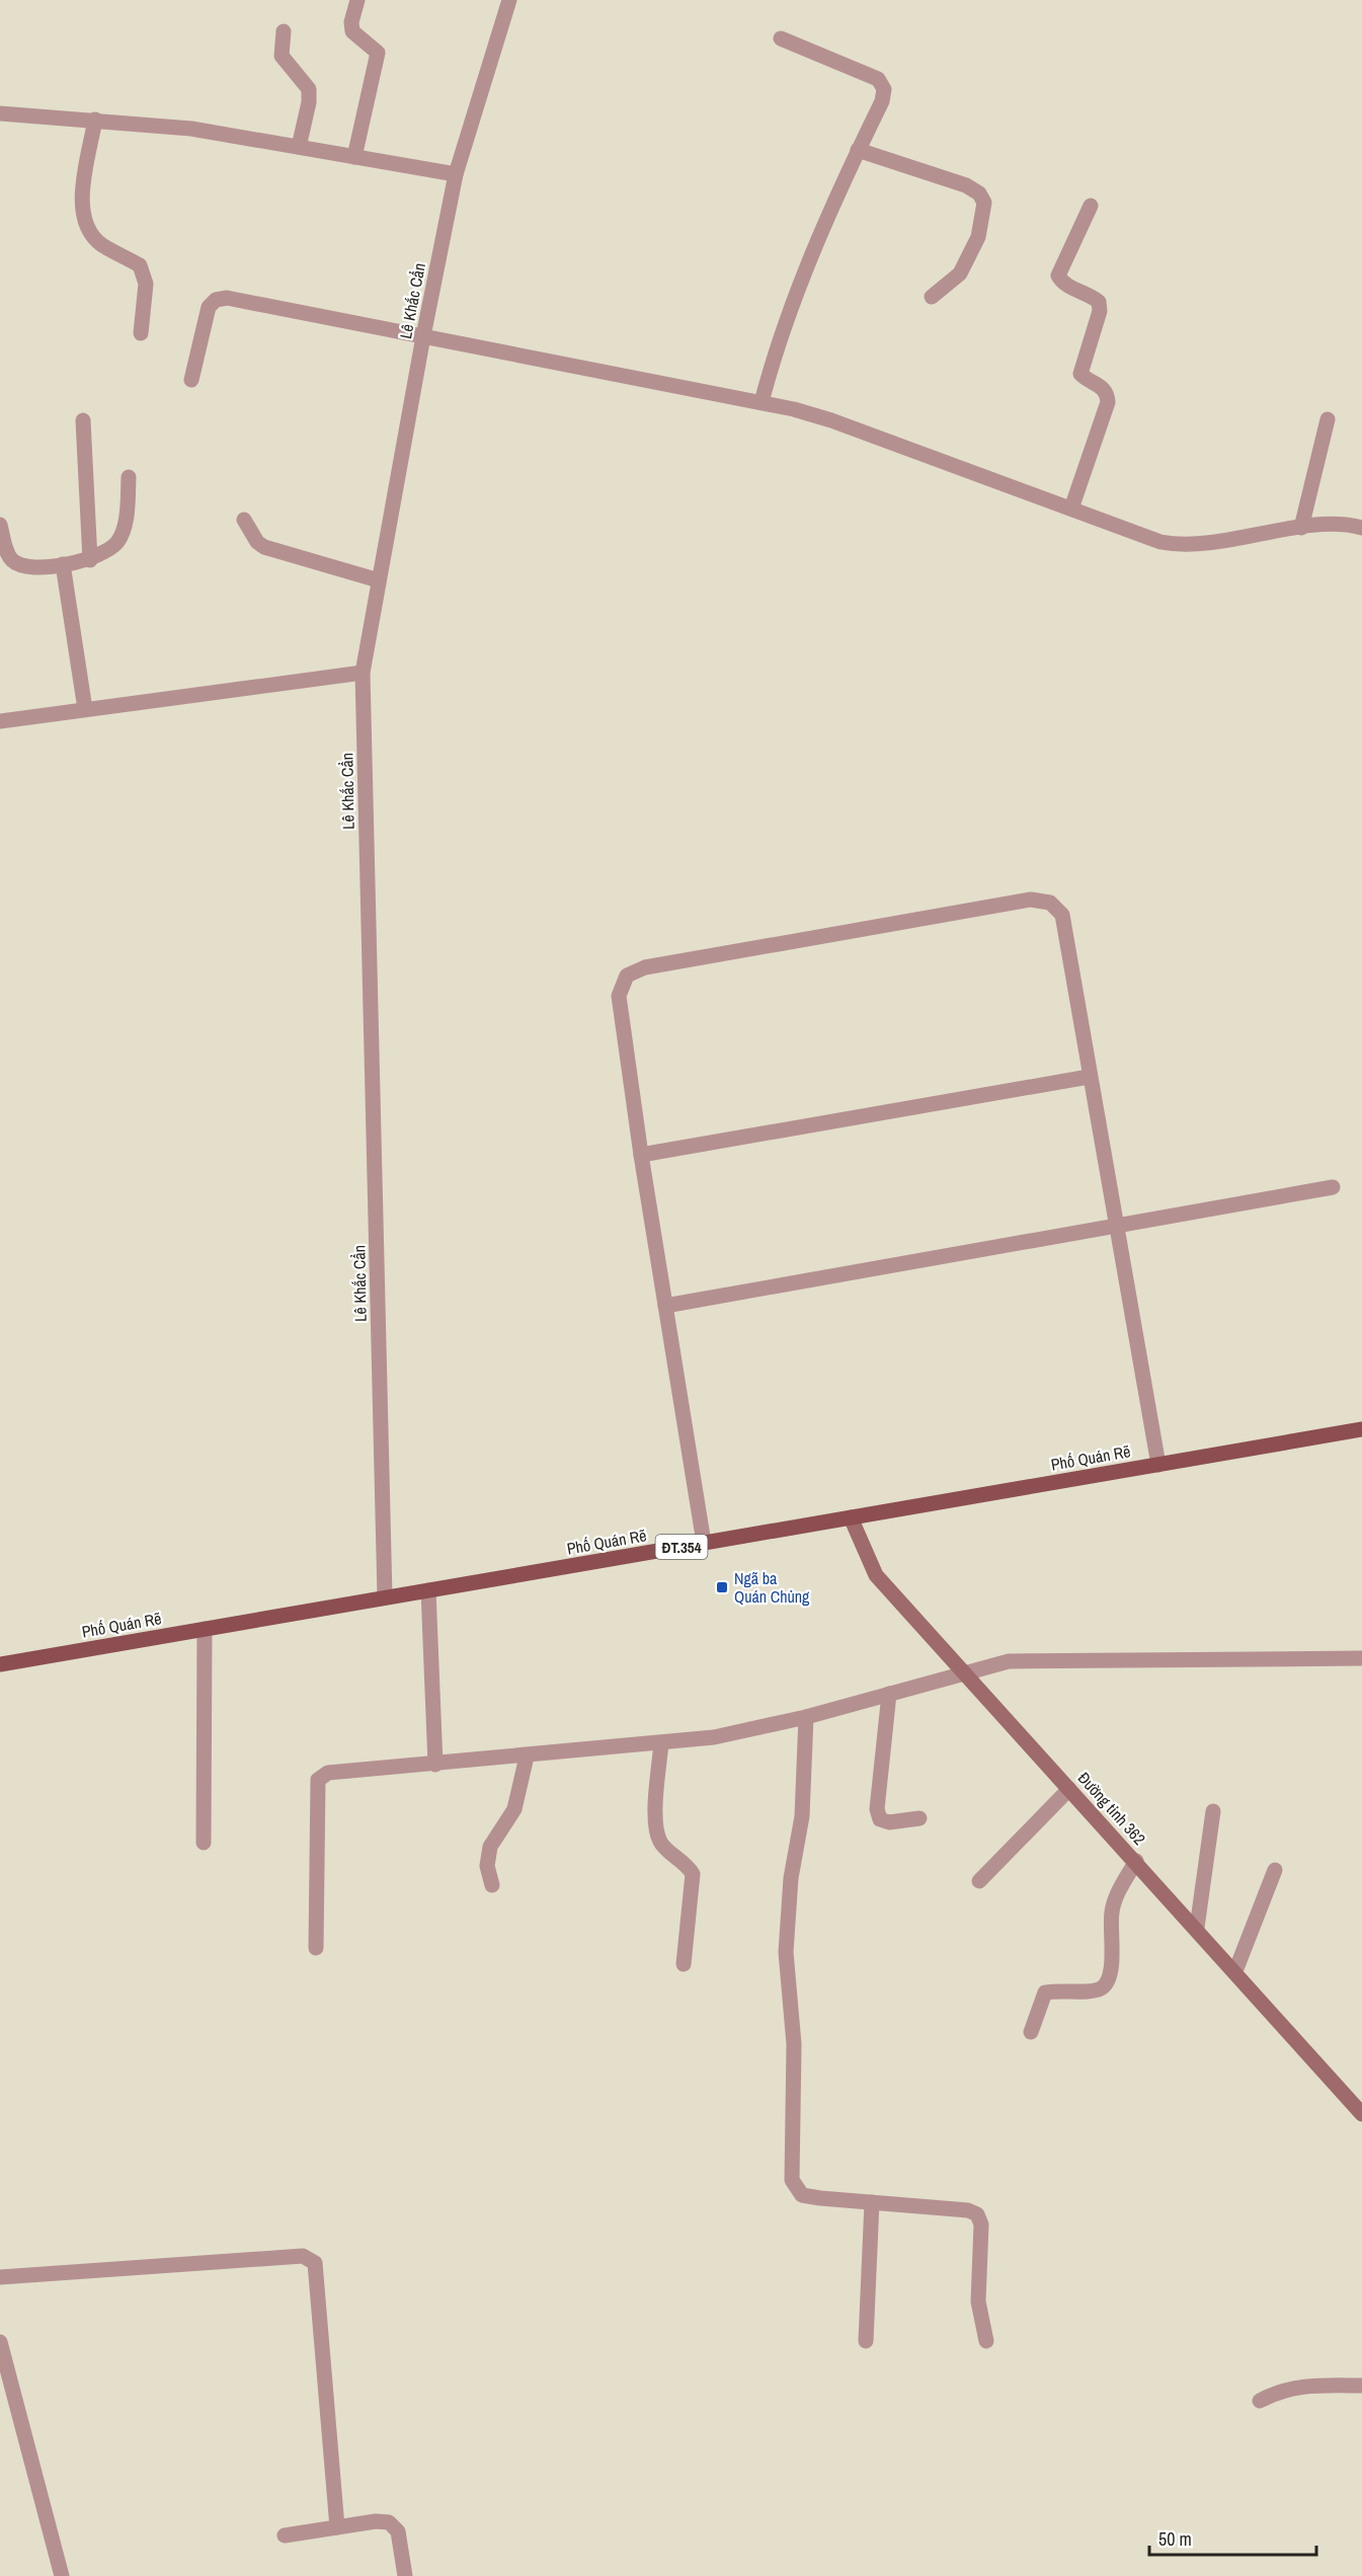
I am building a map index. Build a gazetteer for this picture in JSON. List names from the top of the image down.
{
  "streets": {
    "main road": ["Phố Quán Rẽ", "ĐT.354", "Đường tỉnh 362"],
    "street": ["Lê Khắc Cẩn"]
  },
  "crossings": [
    ["Lê Khắc Cẩn", "Phố Quán Rẽ"],
    ["Phố Quán Rẽ", "Đường tỉnh 362"]
  ],
  "places": {
    "transit": ["Ngã ba Quán Chủng"]
  },
  "scale_bar": "50 m"
}
